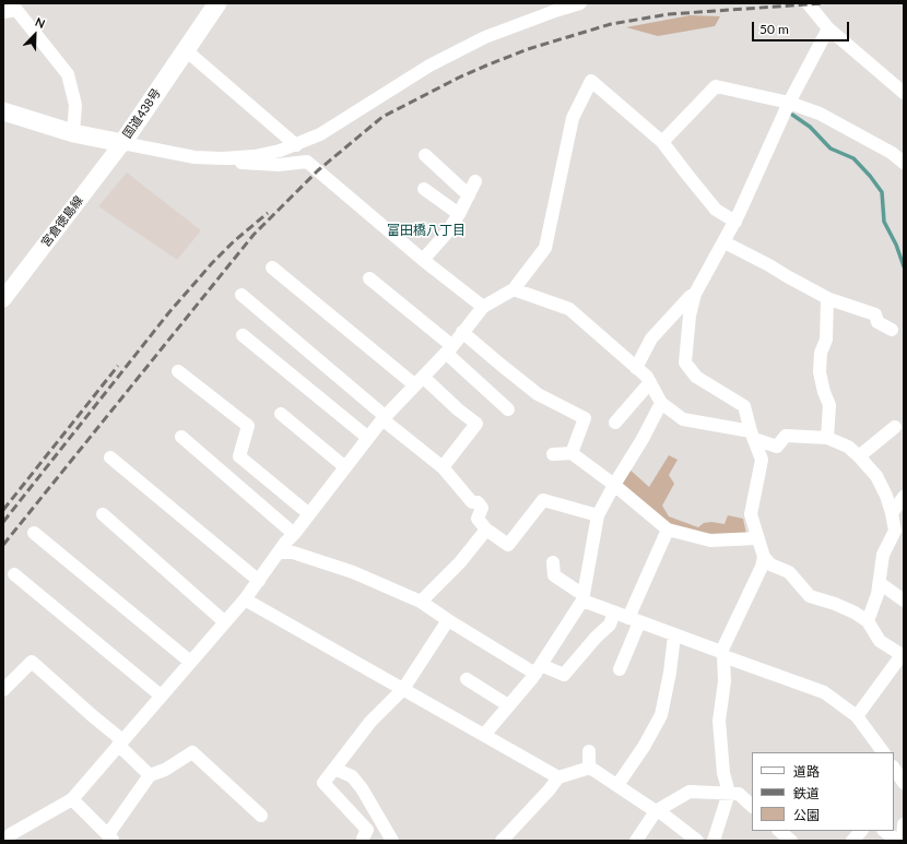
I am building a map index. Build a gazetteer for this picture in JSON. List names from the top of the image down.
{
  "streets": {
    "highway": ["国道438号"],
    "main road": ["宮倉徳島線"]
  },
  "crossings": [
    ["国道438号", "宮倉徳島線"]
  ],
  "districts": ["富田橋八丁目"],
  "legend": ["道路", "鉄道", "公園"],
  "scale_bar": "50 m",
  "north": "top right"
}
